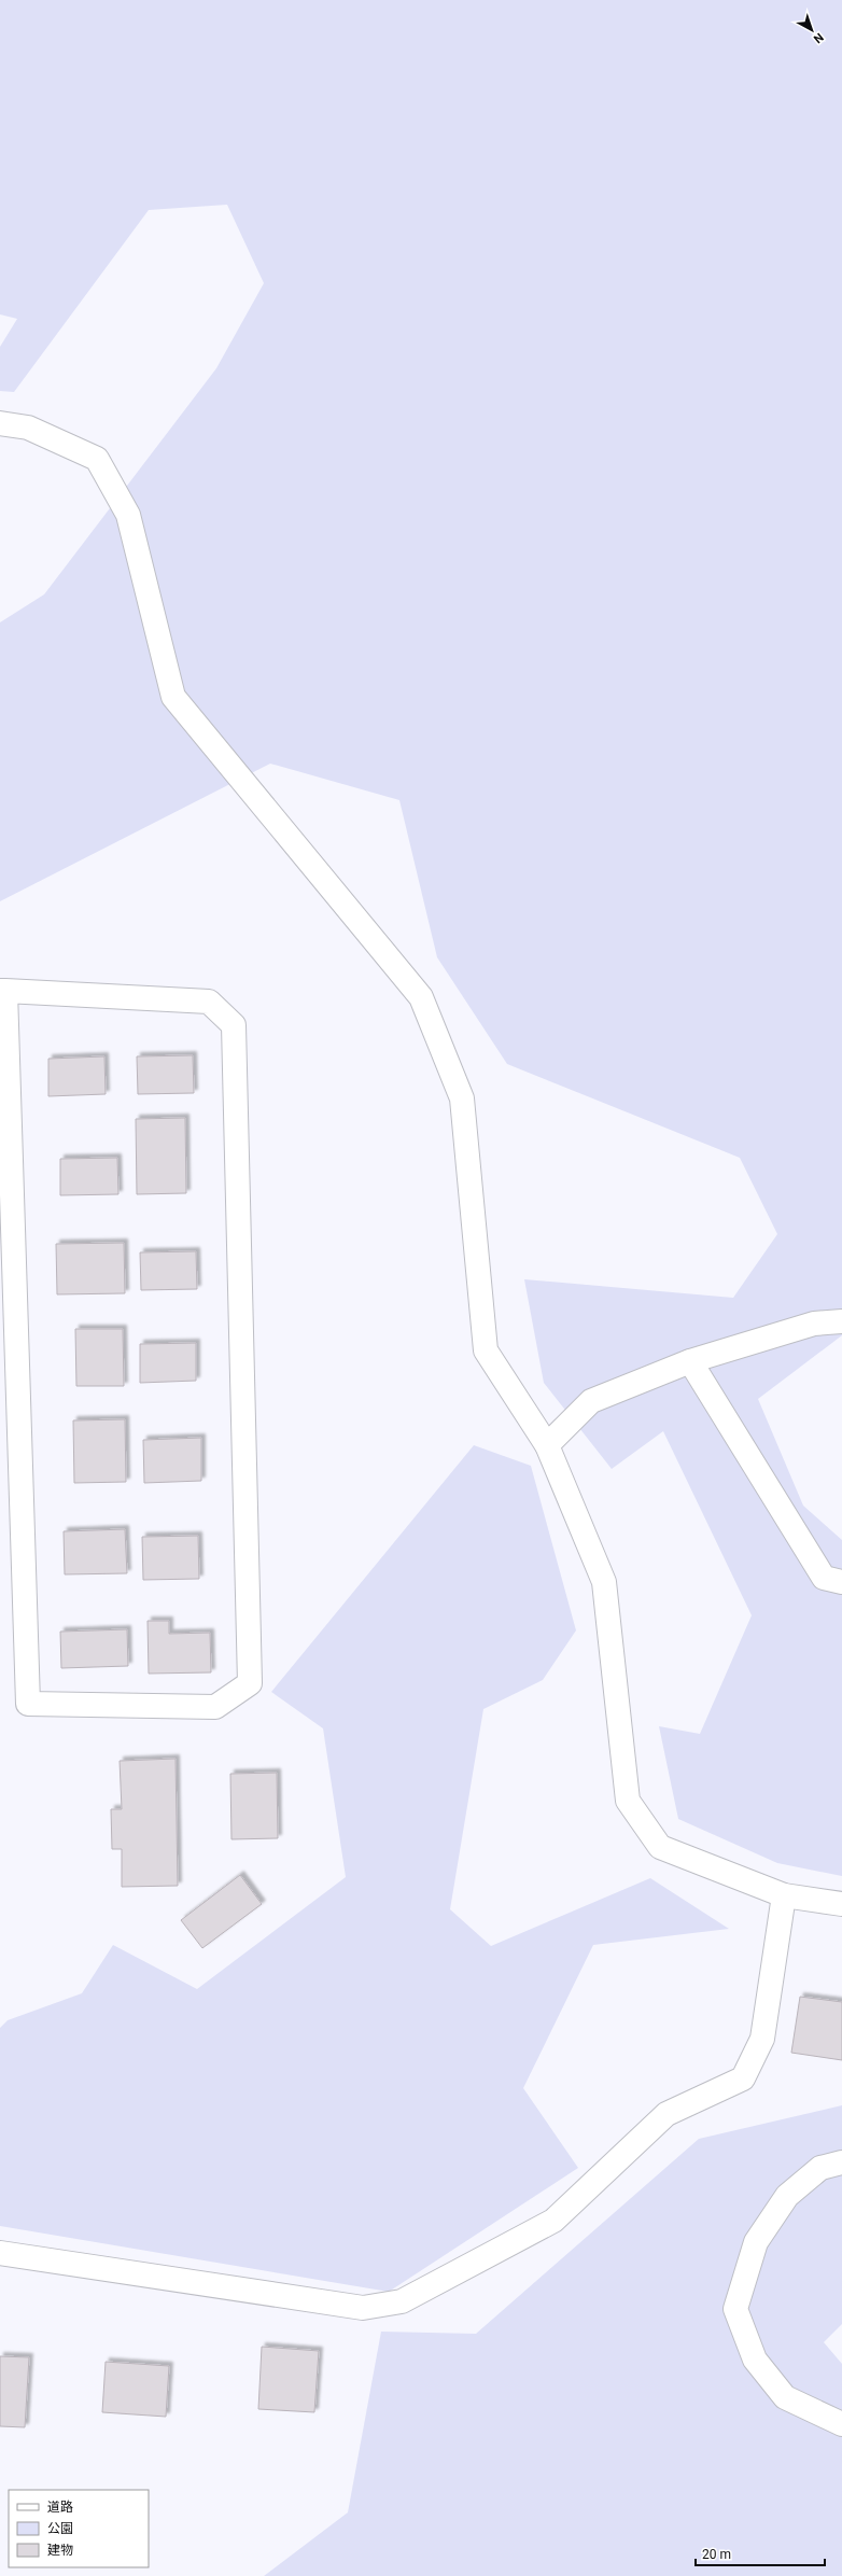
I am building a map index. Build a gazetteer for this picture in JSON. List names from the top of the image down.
{
  "legend": ["道路", "公園", "建物"],
  "scale_bar": "20 m",
  "north": "bottom right"
}
